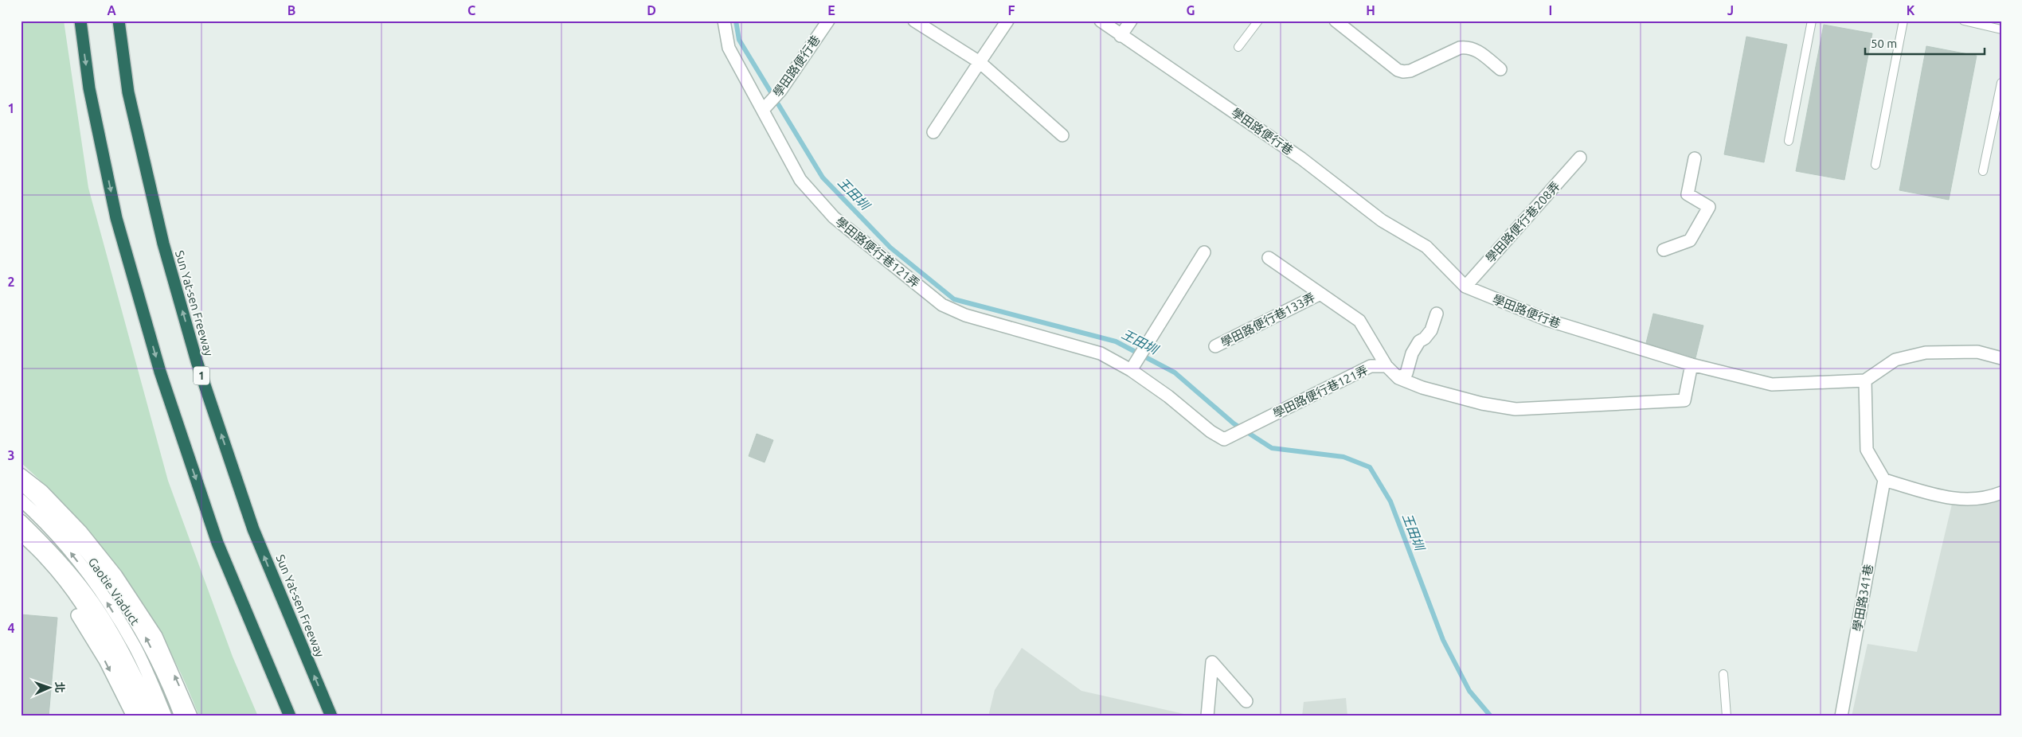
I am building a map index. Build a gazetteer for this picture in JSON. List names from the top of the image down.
{
  "streets": {
    "highway": ["Sun Yat-sen Freeway", "1"],
    "street": [
      "學田路便行巷",
      "學田路便行巷208弄",
      "學田路便行巷121弄",
      "學田路便行巷133弄",
      "Gaotie Viaduct",
      "學田路341巷"
    ]
  },
  "crossings": [
    ["學田路便行巷", "學田路便行巷208弄"],
    ["學田路便行巷", "學田路便行巷121弄"],
    ["學田路便行巷121弄", "學田路便行巷133弄"]
  ],
  "water": ["王田圳"],
  "scale_bar": "50 m",
  "north": "right",
  "grid": {
    "columns": [
      "A",
      "B",
      "C",
      "D",
      "E",
      "F",
      "G",
      "H",
      "I",
      "J",
      "K"
    ],
    "rows": [
      "1",
      "2",
      "3",
      "4"
    ]
  }
}
